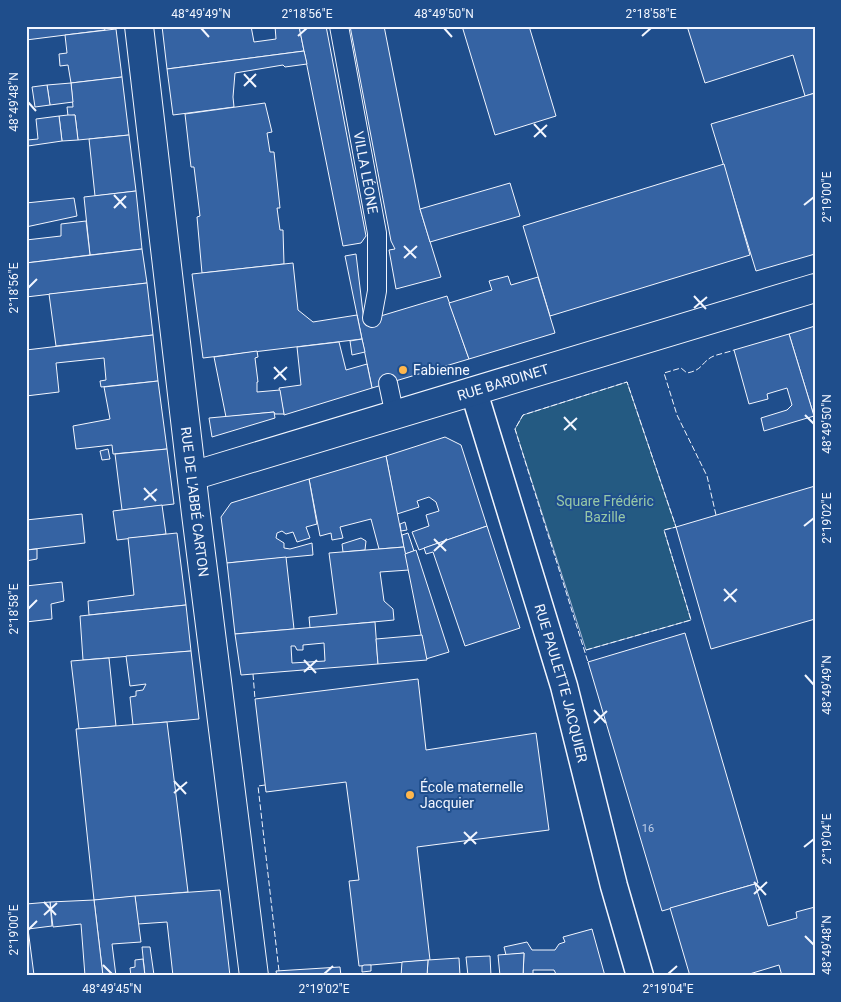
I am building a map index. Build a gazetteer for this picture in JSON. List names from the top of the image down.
{
  "streets": {
    "street": ["RUE BARDINET", "RUE DE L'ABBÉ CARTON", "RUE PAULETTE JACQUIER"],
    "lane": ["VILLA LÉONE"]
  },
  "crossings": [
    ["RUE BARDINET", "RUE DE L'ABBÉ CARTON"],
    ["RUE BARDINET", "RUE PAULETTE JACQUIER"]
  ],
  "parks": ["Square Frédéric Bazille"],
  "places": ["Fabienne", "École maternelle Jacquier"],
  "house_numbers": ["16"],
  "coordinates": [
    "48°49'49\"N",
    "2°18'56\"E",
    "48°49'50\"N",
    "2°18'58\"E",
    "48°49'48\"N",
    "2°19'00\"E",
    "2°19'02\"E",
    "2°19'04\"E",
    "48°49'45\"N"
  ]
}
